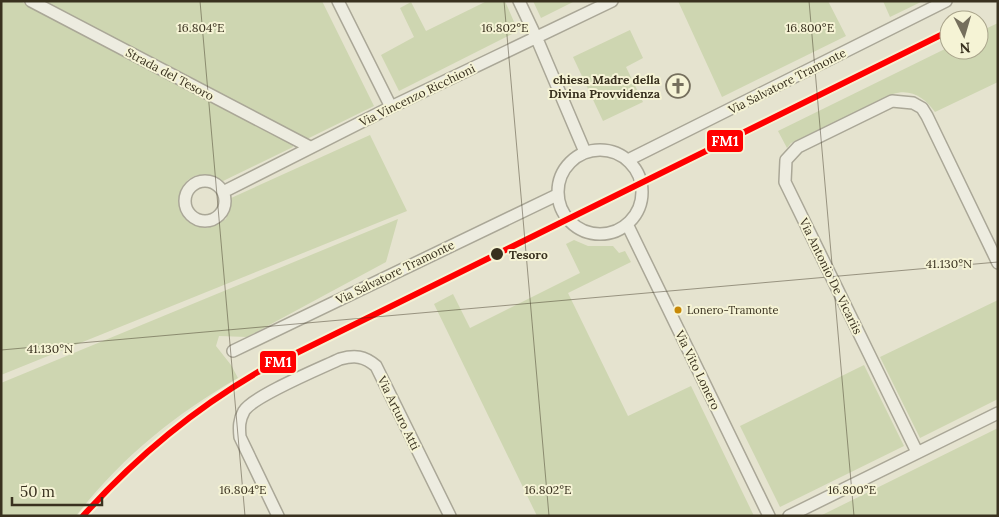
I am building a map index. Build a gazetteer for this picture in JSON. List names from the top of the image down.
{
  "streets": {
    "street": [
      "Strada del Tesoro",
      "Via Salvatore Tramonte",
      "Via Vincenzo Ricchioni",
      "Via Antonio De Vicariis",
      "Via Vito Lonero",
      "Via Arturo Atti"
    ]
  },
  "crossings": [
    ["Strada del Tesoro", "Via Vincenzo Ricchioni"],
    ["Via Salvatore Tramonte", "Via Vito Lonero"]
  ],
  "places": {
    "church": ["chiesa Madre della Divina Provvidenza"],
    "other": ["Tesoro", "Lonero-Tramonte"]
  },
  "lines": ["transit line FM1"],
  "scale_bar": "50 m",
  "north": "bottom",
  "coordinates": [
    "16.804°E",
    "16.802°E",
    "16.800°E",
    "41.130°N"
  ]
}
